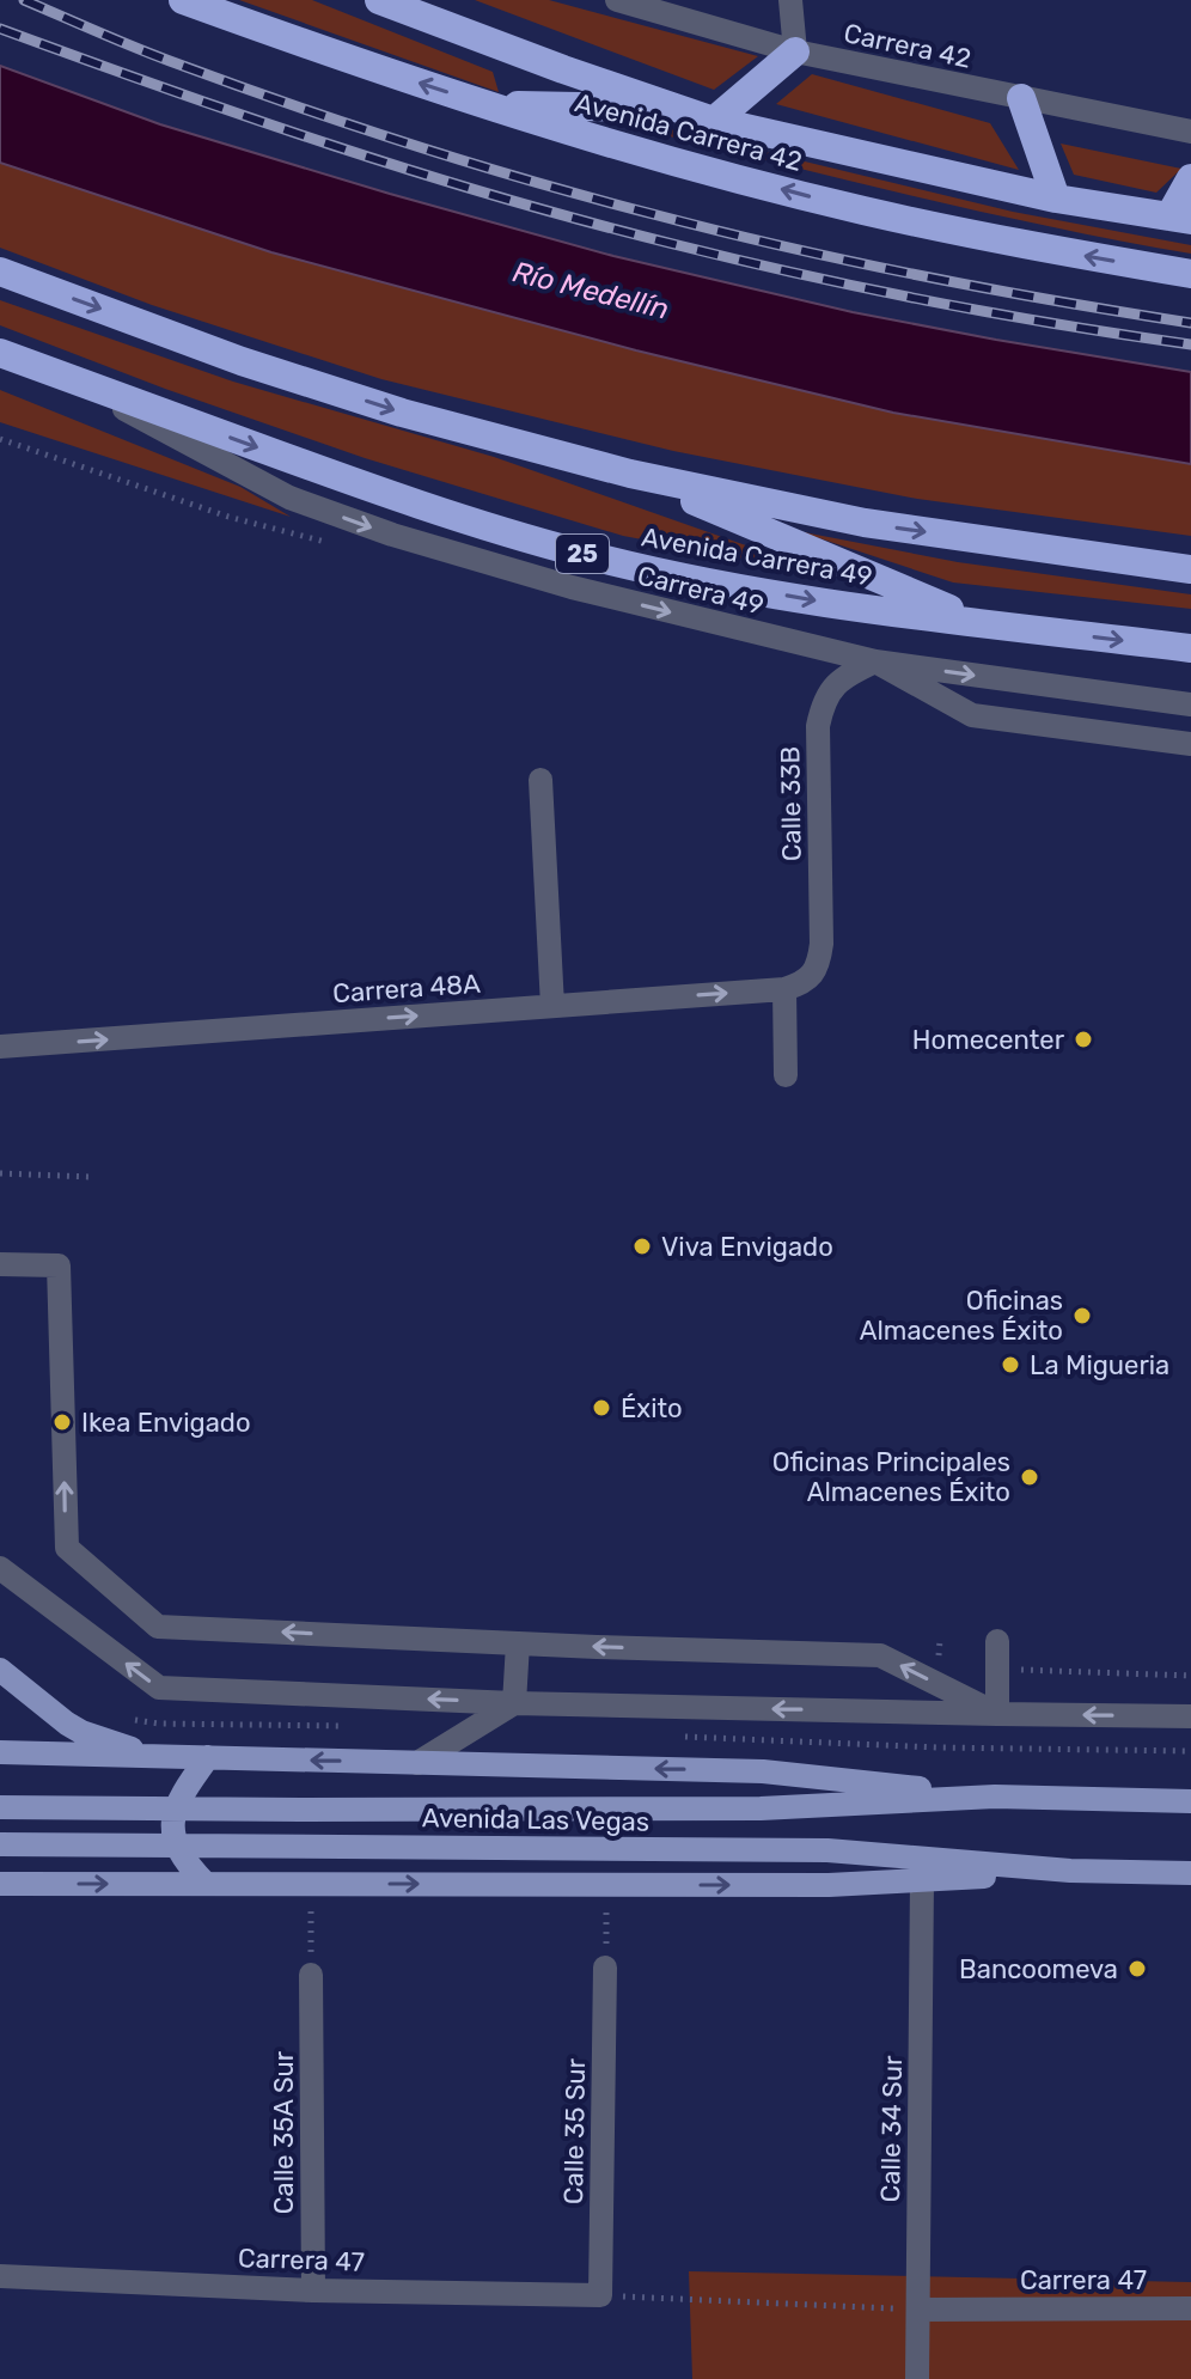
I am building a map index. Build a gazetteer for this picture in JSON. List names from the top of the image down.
{
  "streets": {
    "highway": ["Avenida Carrera 42", "25", "Avenida Carrera 49"],
    "main road": ["Avenida Las Vegas"],
    "street": [
      "Carrera 42",
      "Carrera 49",
      "Calle 33B",
      "Carrera 48A",
      "Calle 34 Sur",
      "Calle 35 Sur",
      "Calle 35A Sur",
      "Carrera 47"
    ]
  },
  "crossings": [
    ["Avenida Carrera 49", "Carrera 49"],
    ["Carrera 49", "Calle 33B"],
    ["Calle 33B", "Carrera 48A"],
    ["Avenida Las Vegas", "Calle 34 Sur"],
    ["Calle 34 Sur", "Carrera 47"],
    ["Calle 35 Sur", "Carrera 47"],
    ["Calle 35A Sur", "Carrera 47"]
  ],
  "one_way": ["Avenida Carrera 49", "Carrera 49", "Carrera 48A"],
  "water": ["Río Medellín"],
  "places": [
    "Homecenter",
    "Viva Envigado",
    "Oficinas Almacenes Éxito",
    "La Migueria",
    "Éxito",
    "Ikea Envigado",
    "Oficinas Principales Almacenes Éxito",
    "Bancoomeva"
  ]
}
